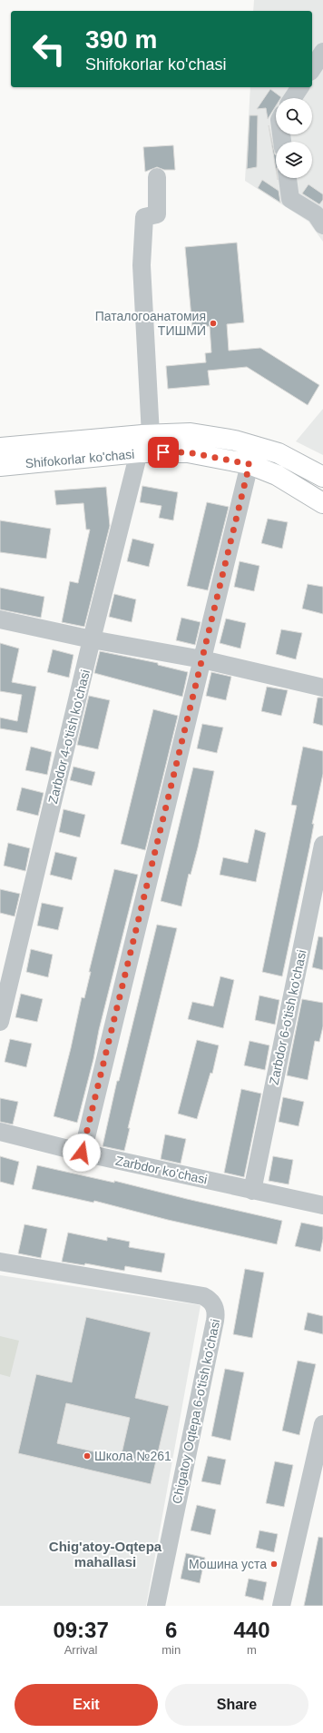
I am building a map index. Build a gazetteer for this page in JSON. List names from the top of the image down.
{
  "streets": {
    "main road": ["Shifokorlar ko'chasi"],
    "street": [
      "Zarbdor 4-o'tish ko'chasi",
      "Zarbdor 6-o'tish ko'chasi",
      "Zarbdor ko'chasi",
      "Chigatoy Oqtepa 6-o'tish ko'chasi"
    ]
  },
  "crossings": [
    ["Shifokorlar ko'chasi", "Zarbdor 4-o'tish ko'chasi"],
    ["Zarbdor 6-o'tish ko'chasi", "Zarbdor ko'chasi"]
  ],
  "districts": ["Chig'atoy-Oqtepa mahallasi"],
  "places": ["Паталогоанатомия ТИШМИ", "Школа №261", "Мошина уста"],
  "page": {
    "turn": ["390 m", "Shifokorlar ko'chasi"],
    "eta": [
      "09:37",
      "Arrival",
      "6",
      "min",
      "440",
      "m"
    ],
    "buttons": ["Exit", "Share"]
  }
}
